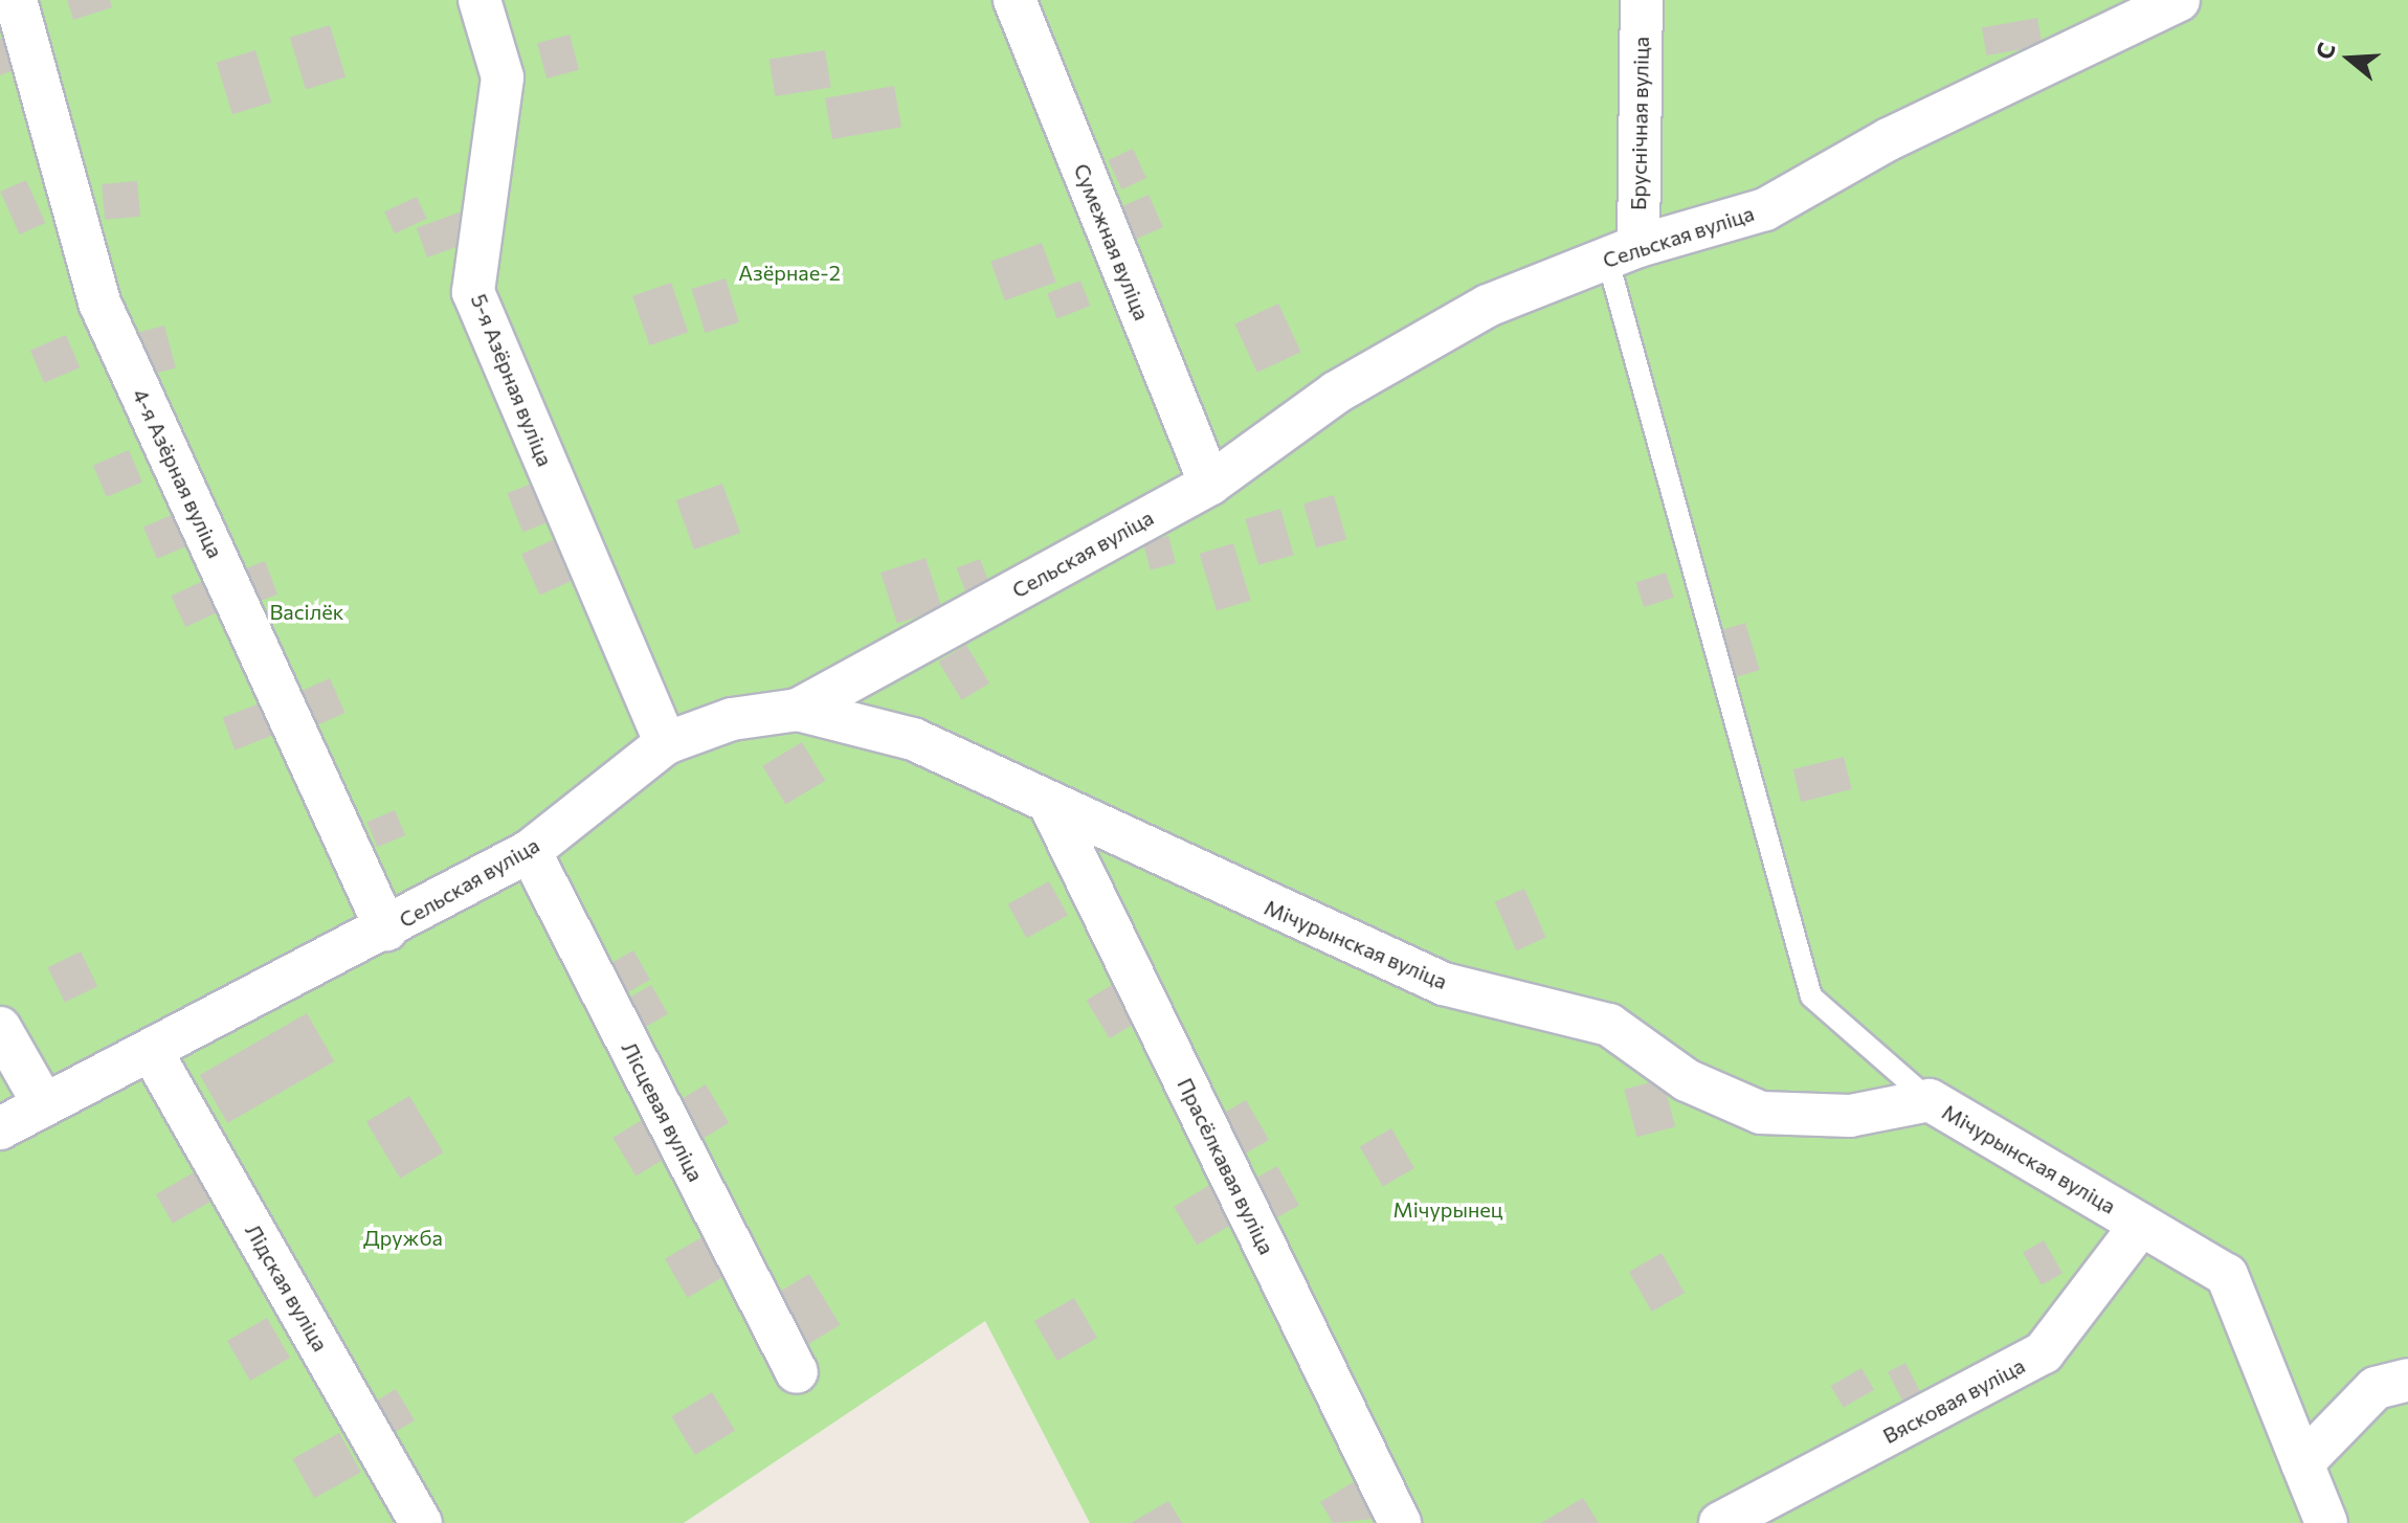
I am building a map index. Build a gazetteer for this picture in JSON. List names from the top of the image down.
{
  "streets": {
    "street": [
      "Бруснічная вуліца",
      "Сельская вуліца",
      "Сумежная вуліца",
      "5-я Азёрная вуліца",
      "4-я Азёрная вуліца",
      "Мічурынская вуліца",
      "Лісцевая вуліца",
      "Прасёлкавая вуліца",
      "Лідская вуліца",
      "Вясковая вуліца"
    ]
  },
  "crossings": [
    ["Бруснічная вуліца", "Сельская вуліца"],
    ["Сельская вуліца", "Сумежная вуліца"],
    ["Сельская вуліца", "5-я Азёрная вуліца"],
    ["Сельская вуліца", "4-я Азёрная вуліца"],
    ["Сельская вуліца", "Мічурынская вуліца"],
    ["Сельская вуліца", "Лісцевая вуліца"],
    ["Сельская вуліца", "Лідская вуліца"],
    ["Мічурынская вуліца", "Прасёлкавая вуліца"],
    ["Мічурынская вуліца", "Вясковая вуліца"]
  ],
  "parks": [
    "Азёрнае-2",
    "Васілёк",
    "Мічурынец",
    "Дружба"
  ],
  "north": "left"
}
